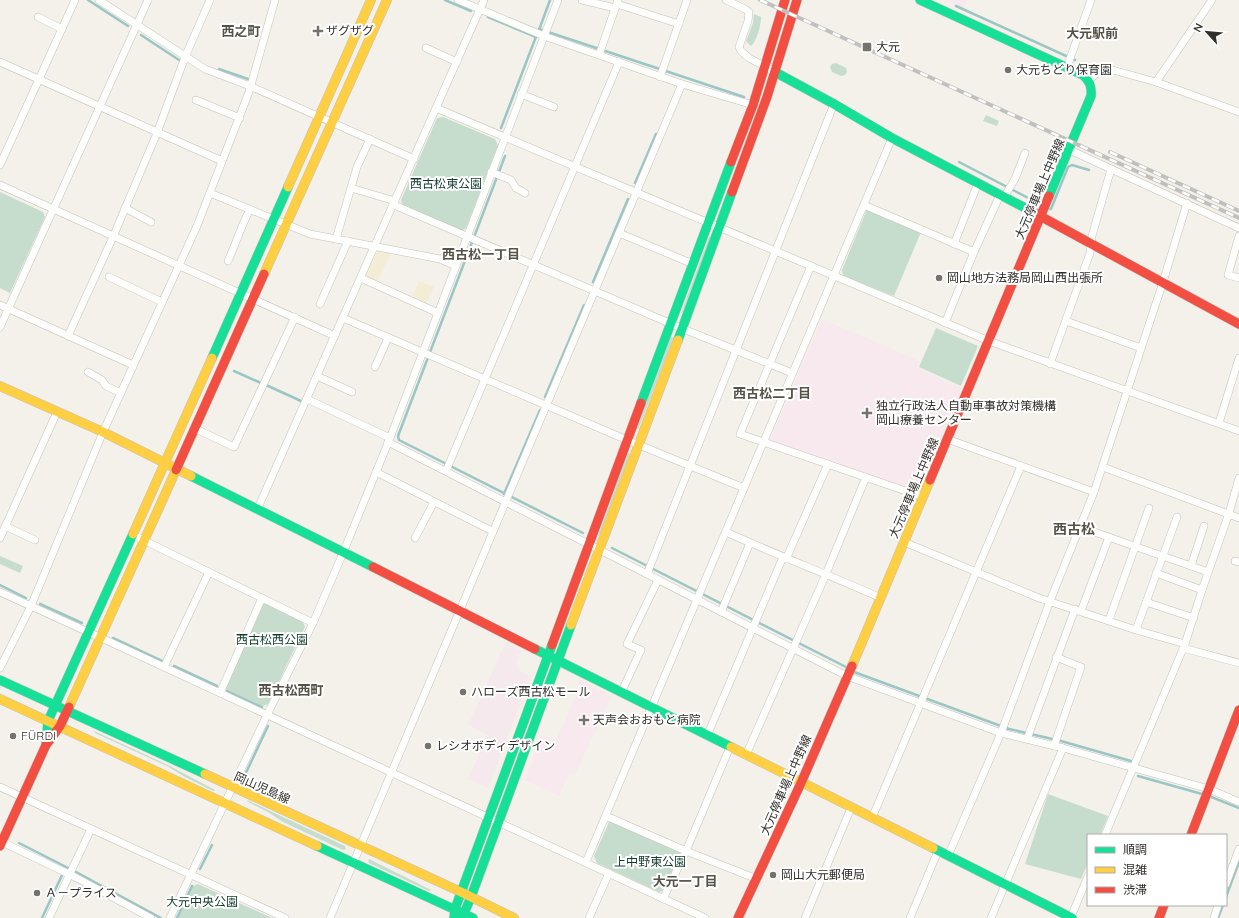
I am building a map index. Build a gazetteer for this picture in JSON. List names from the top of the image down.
{
  "streets": {
    "street": ["大元停車場上中野線", "岡山児島線"]
  },
  "districts": [
    "西之町",
    "大元駅前",
    "西古松一丁目",
    "西古松二丁目",
    "西古松",
    "西古松西町",
    "大元一丁目"
  ],
  "parks": [
    "西古松東公園",
    "西古松西公園",
    "上中野東公園",
    "大元中央公園"
  ],
  "places": {
    "health": ["ザグザグ", "独立行政法人自動車事故対策機構 岡山療養センター", "天声会おおもと病院"],
    "transit": ["大元"],
    "other": [
      "大元ちどり保育園",
      "岡山地方法務局岡山西出張所",
      "ハローズ西古松モール",
      "FÜRDI",
      "レシオボディデザイン",
      "岡山大元郵便局",
      "Ａ－プライス"
    ]
  },
  "legend": ["順調", "混雑", "渋滞"],
  "north": "top left"
}
